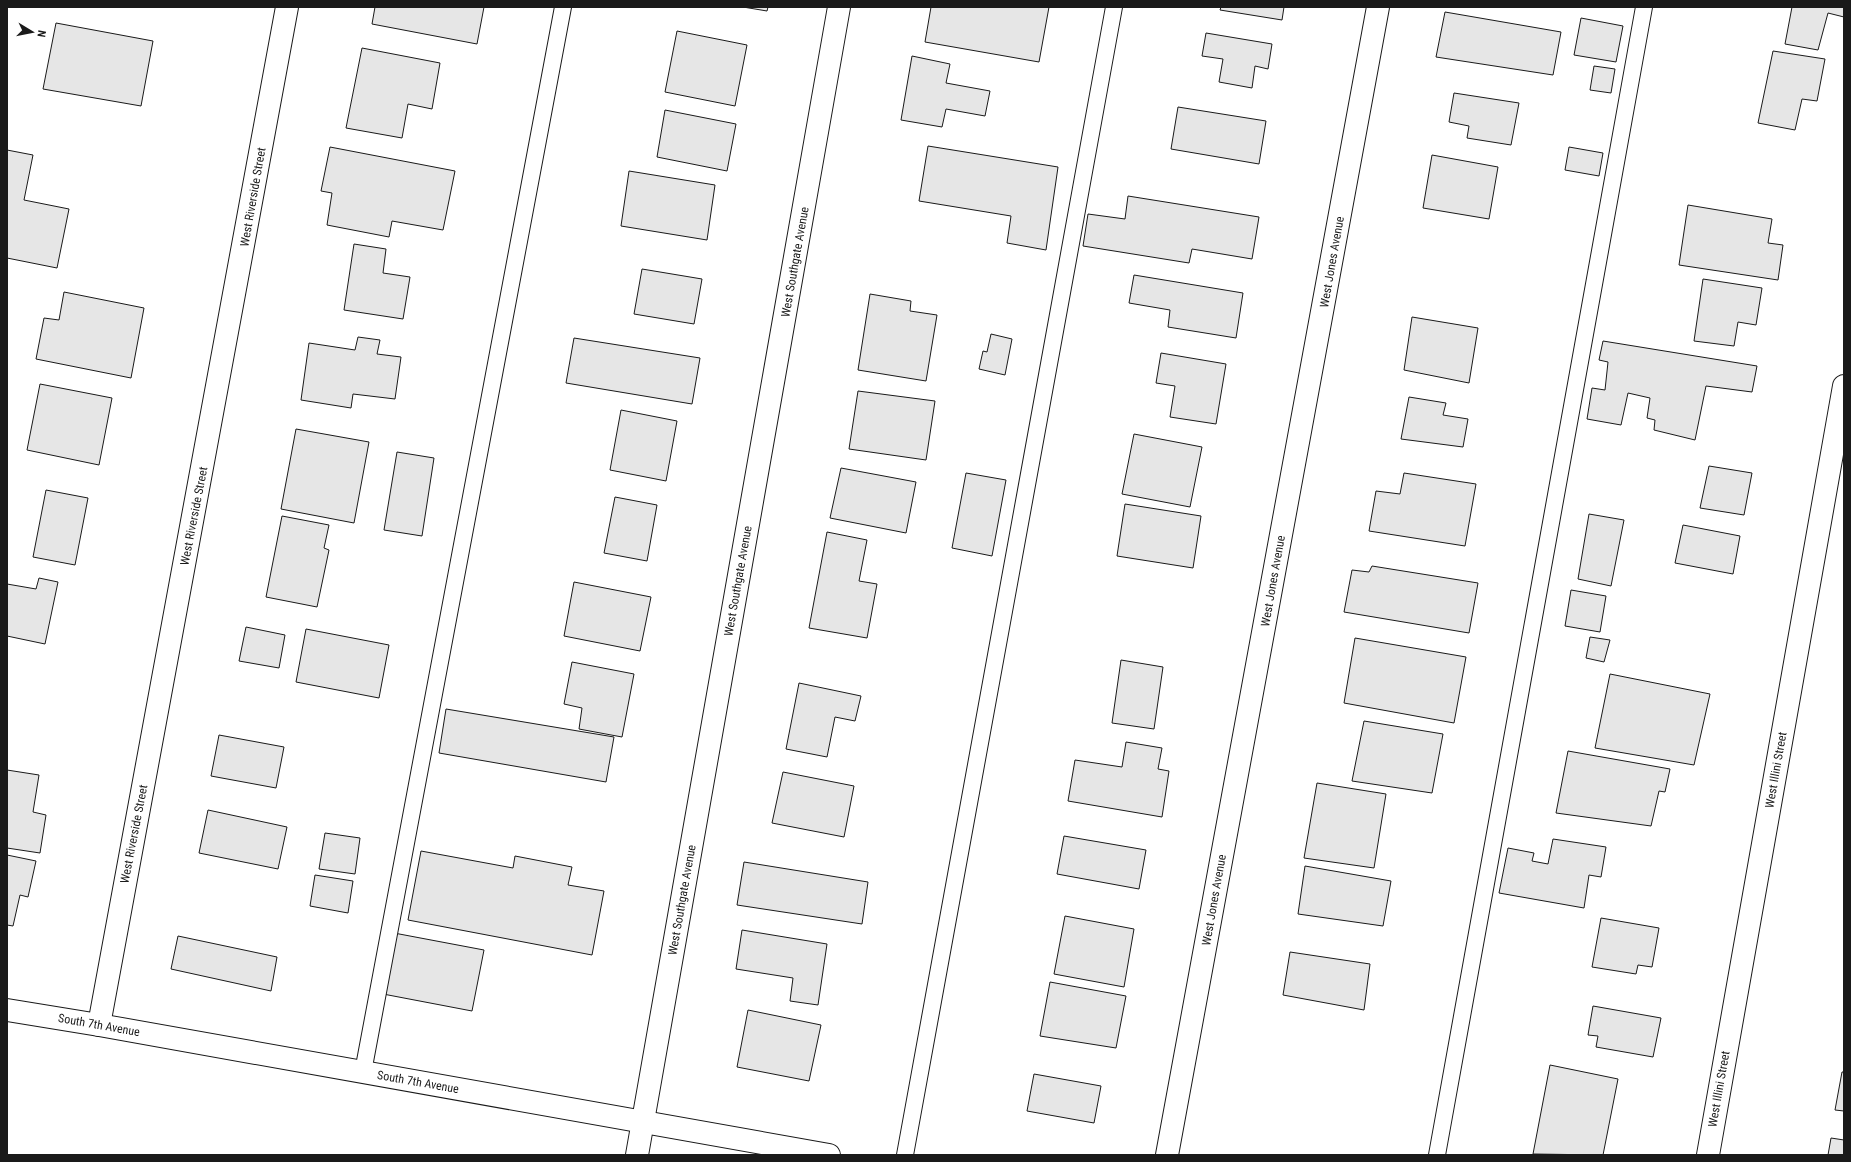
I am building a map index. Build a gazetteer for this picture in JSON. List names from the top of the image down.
{
  "streets": {
    "street": [
      "West Riverside Street",
      "West Southgate Avenue",
      "West Jones Avenue",
      "West Illini Street",
      "South 7th Avenue"
    ]
  },
  "crossings": [
    ["West Riverside Street", "South 7th Avenue"],
    ["West Southgate Avenue", "South 7th Avenue"]
  ],
  "north": "right"
}
